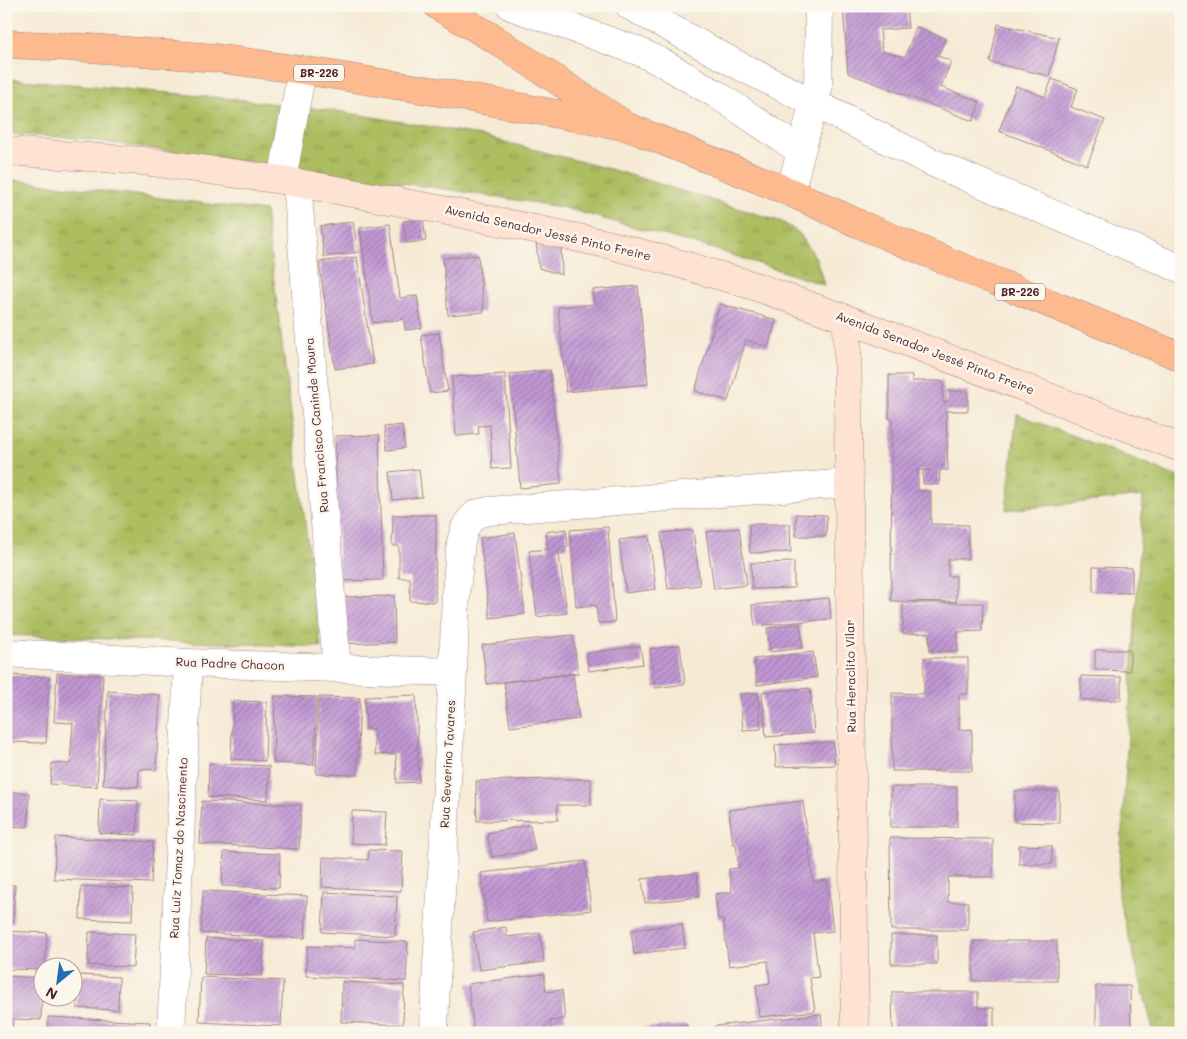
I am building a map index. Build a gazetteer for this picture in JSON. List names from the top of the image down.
{
  "streets": {
    "highway": ["BR-226"],
    "street": [
      "Avenida Senador Jessé Pinto Freire",
      "Rua Francisco Caninde Moura",
      "Rua Padre Chacon",
      "Rua Heraclito Vilar",
      "Rua Severino Tavares",
      "Rua Luiz Tomaz do Nascimento"
    ]
  },
  "crossings": [
    ["BR-226", "Rua Francisco Caninde Moura"],
    ["Avenida Senador Jessé Pinto Freire", "Rua Francisco Caninde Moura"],
    ["Avenida Senador Jessé Pinto Freire", "Rua Heraclito Vilar"],
    ["Rua Francisco Caninde Moura", "Rua Padre Chacon"],
    ["Rua Padre Chacon", "Rua Severino Tavares"],
    ["Rua Padre Chacon", "Rua Luiz Tomaz do Nascimento"],
    ["Rua Heraclito Vilar", "Rua Severino Tavares"]
  ],
  "north": "bottom left"
}
